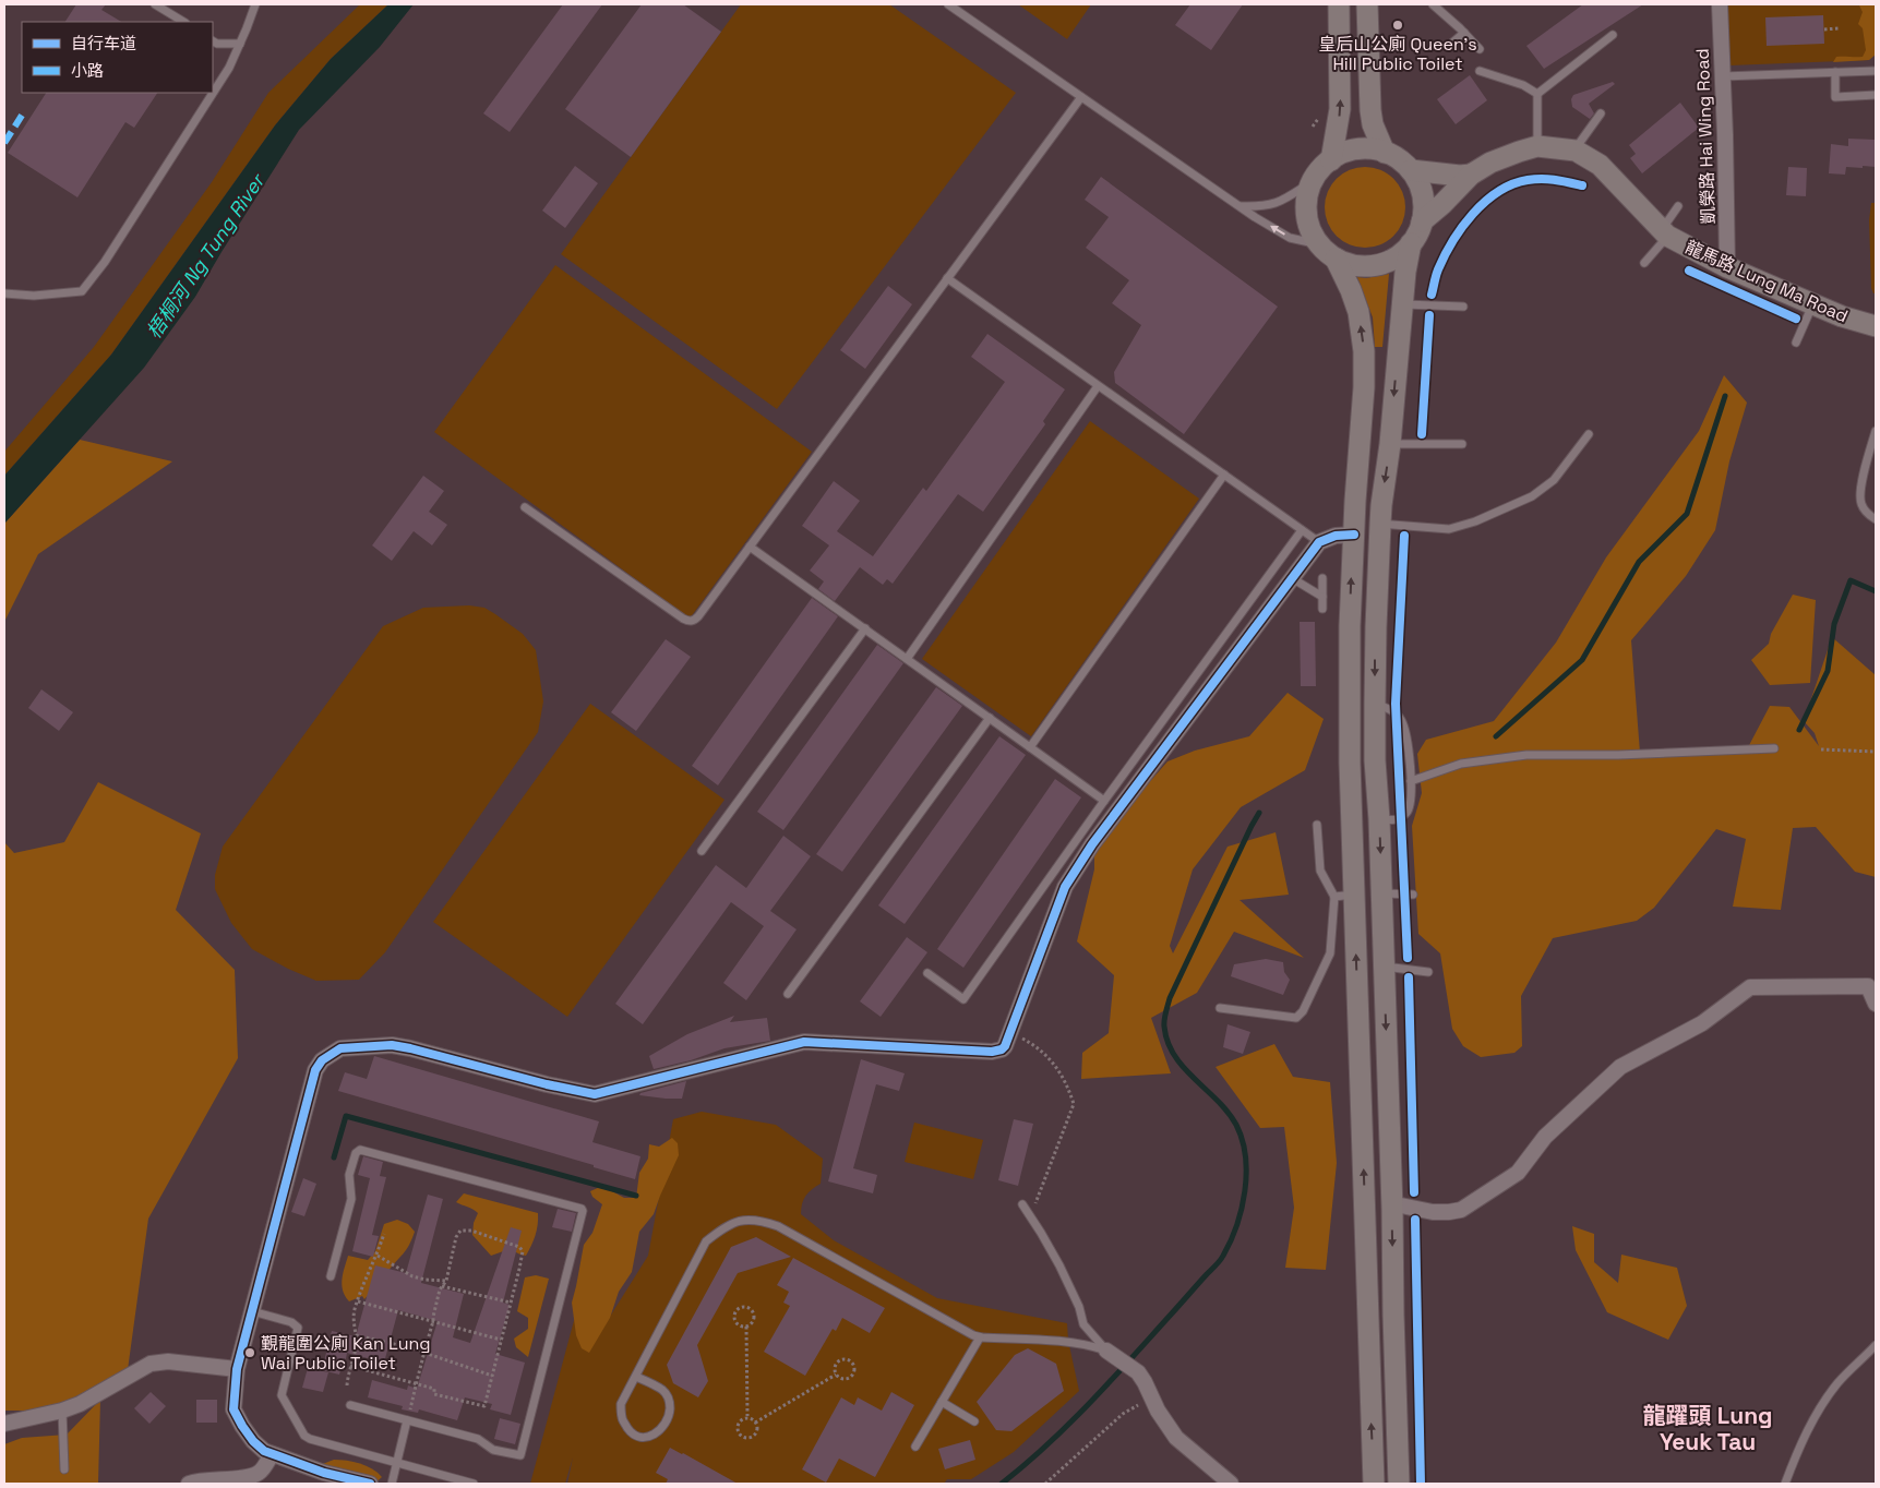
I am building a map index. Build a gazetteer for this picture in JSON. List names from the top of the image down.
{
  "streets": {
    "main road": ["龍馬路 Lung Ma Road"],
    "street": ["凱榮路 Hai Wing Road"]
  },
  "crossings": [
    ["凱榮路 Hai Wing Road", "龍馬路 Lung Ma Road"]
  ],
  "districts": ["龍躍頭 Lung Yeuk Tau"],
  "water": ["梧桐河 Ng Tung River"],
  "places": ["皇后山公廁 Queen's Hill Public Toilet", "覲龍圍公廁 Kan Lung Wai Public Toilet"],
  "legend": ["自行车道", "小路"]
}
